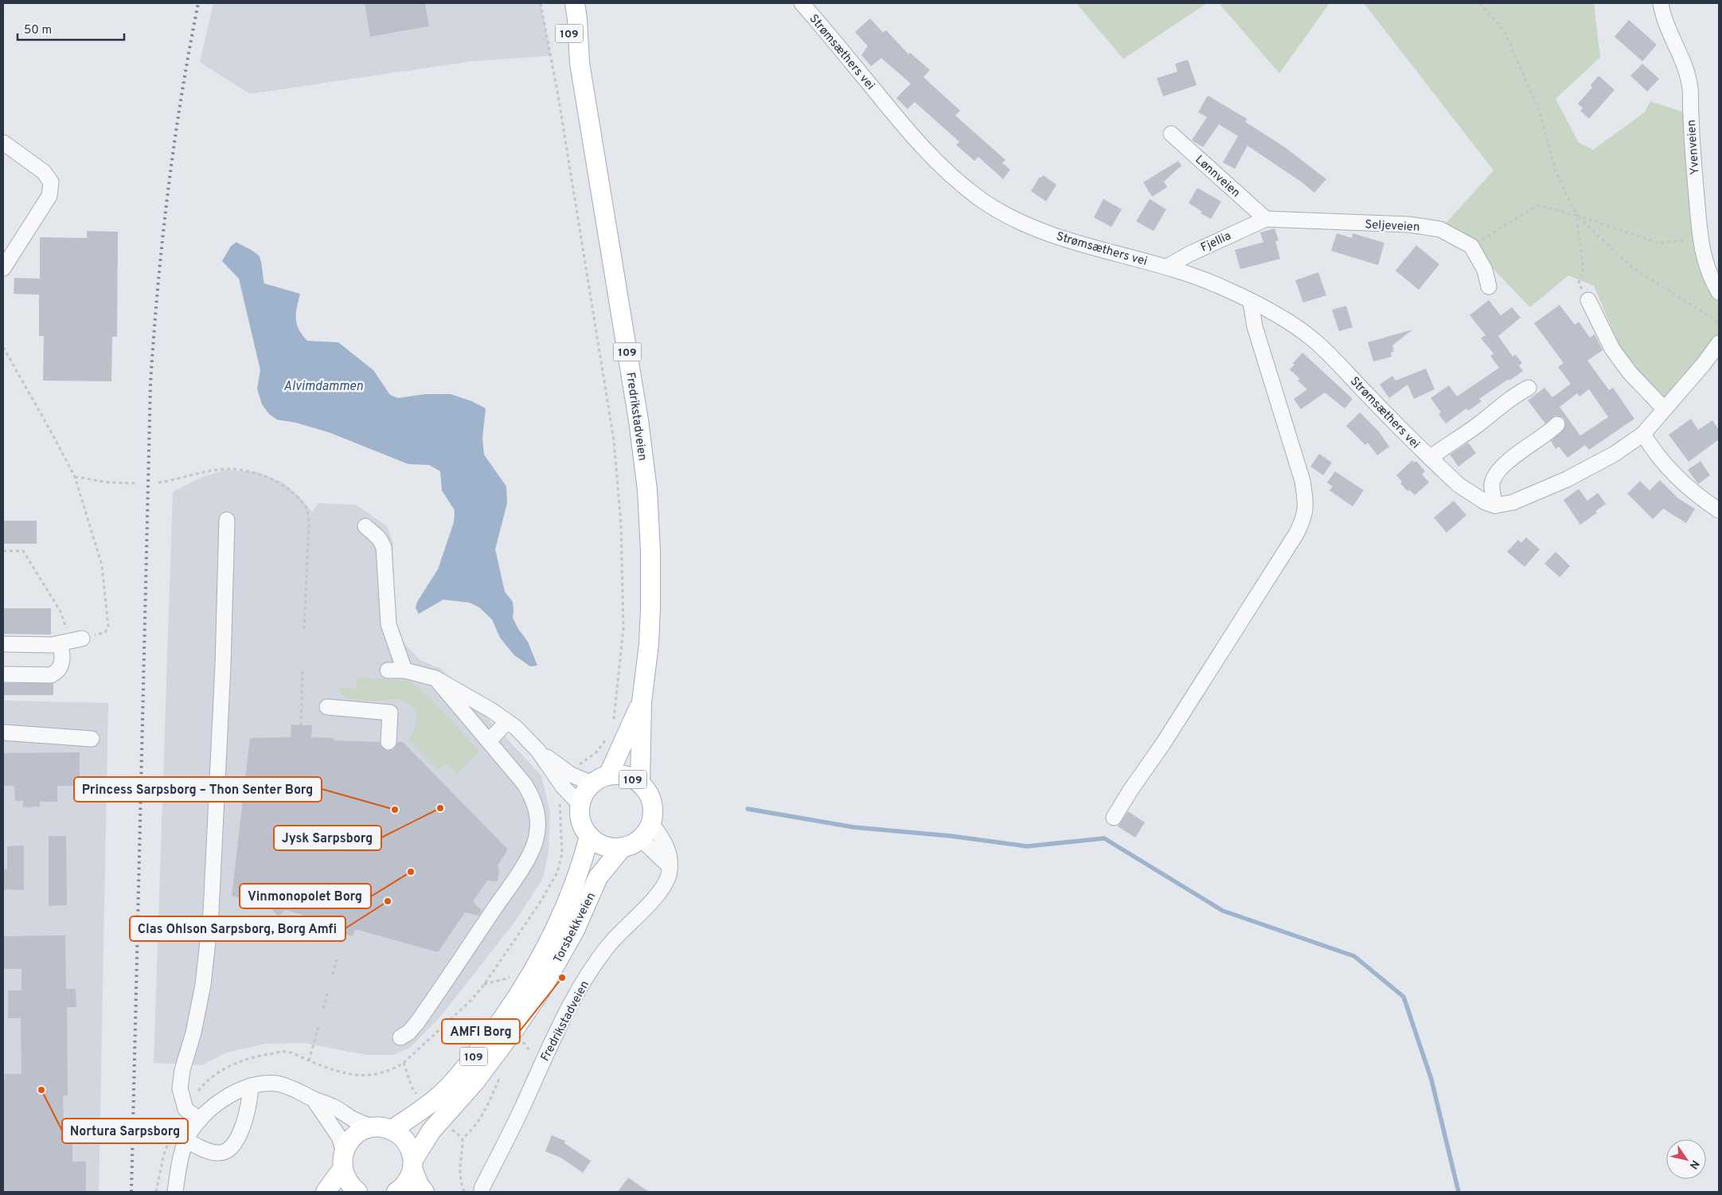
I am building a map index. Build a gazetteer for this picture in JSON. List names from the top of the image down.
{
  "streets": {
    "main road": ["109", "Fredrikstadveien", "Torsbekkveien"],
    "street": [
      "Strømsæthers vei",
      "Yvenveien",
      "Lønnveien",
      "Seljeveien",
      "Fjellia"
    ]
  },
  "crossings": [
    ["109", "Fredrikstadveien"],
    ["109", "Torsbekkveien"],
    ["Strømsæthers vei", "Fjellia"],
    ["Lønnveien", "Seljeveien"],
    ["Lønnveien", "Fjellia"],
    ["Seljeveien", "Fjellia"],
    ["Fredrikstadveien", "Torsbekkveien"]
  ],
  "water": ["Alvimdammen"],
  "places": [
    "Jysk Sarpsborg",
    "Princess Sarpsborg – Thon Senter Borg",
    "Vinmonopolet Borg",
    "Clas Ohlson Sarpsborg, Borg Amfi",
    "AMFI Borg",
    "Nortura Sarpsborg"
  ],
  "scale_bar": "50 m",
  "north": "bottom right"
}
